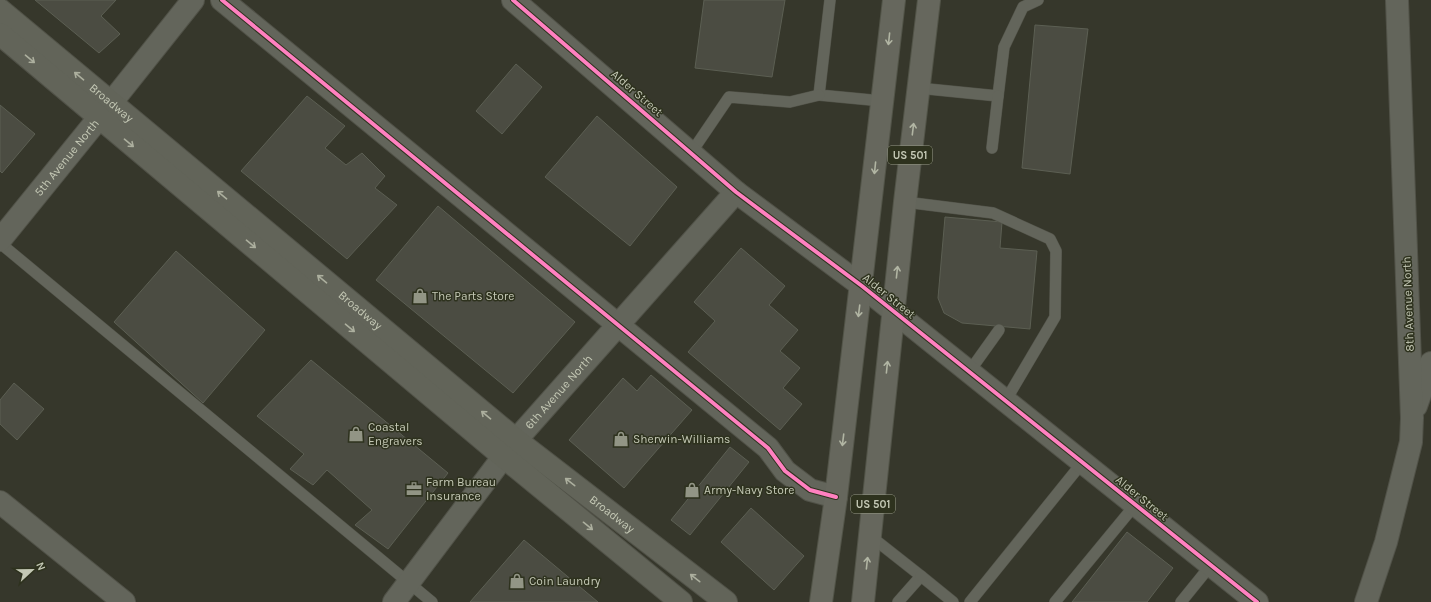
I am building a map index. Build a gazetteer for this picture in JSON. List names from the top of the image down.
{
  "streets": {
    "main road": ["Broadway", "US 501"],
    "street": [
      "Alder Street",
      "5th Avenue North",
      "8th Avenue North",
      "6th Avenue North"
    ]
  },
  "crossings": [
    ["Alder Street", "US 501"],
    ["Alder Street", "6th Avenue North"],
    ["Broadway", "5th Avenue North"],
    ["Broadway", "6th Avenue North"]
  ],
  "places": {
    "shop": [
      "The Parts Store",
      "Coastal Engravers",
      "Sherwin-Williams",
      "Army-Navy Store",
      "Coin Laundry"
    ],
    "office": ["Farm Bureau Insurance"]
  },
  "north": "right"
}
